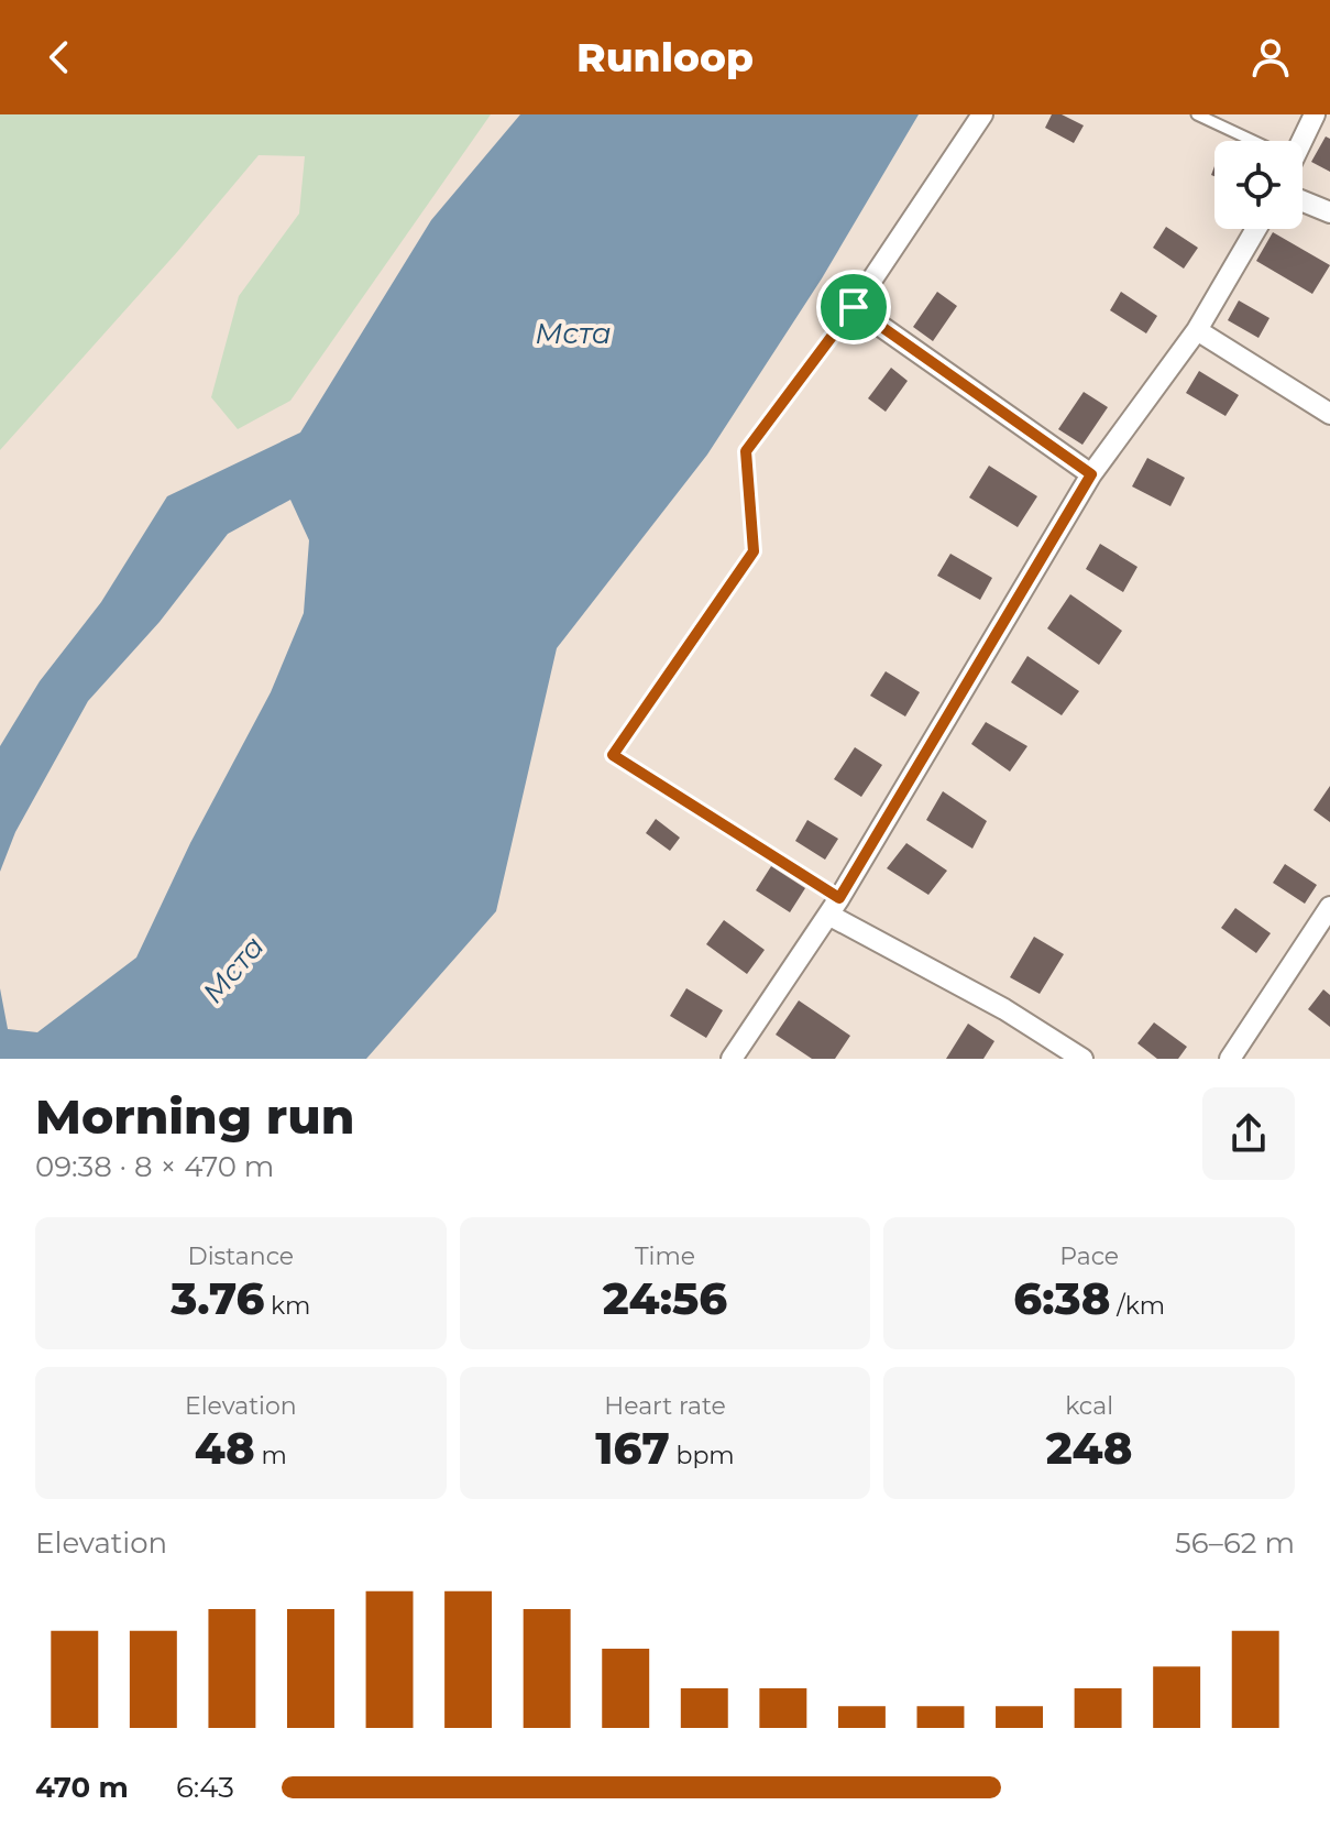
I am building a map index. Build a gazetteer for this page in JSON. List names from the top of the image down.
{
  "water": ["Мста"],
  "page": {
    "header": "Runloop",
    "heading": ["Morning run", "09:38 · 8 × 470 m"],
    "stats": [
      ["Distance", "3.76 km"],
      ["Time", "24:56"],
      ["Pace", "6:38 /km"],
      ["Elevation", "48 m"],
      ["Heart rate", "167 bpm"],
      ["kcal", "248"]
    ],
    "chart": ["Elevation", "56–62 m"],
    "list": [
      {
        "name": "470 m",
        "note": "6:43"
      }
    ]
  }
}
